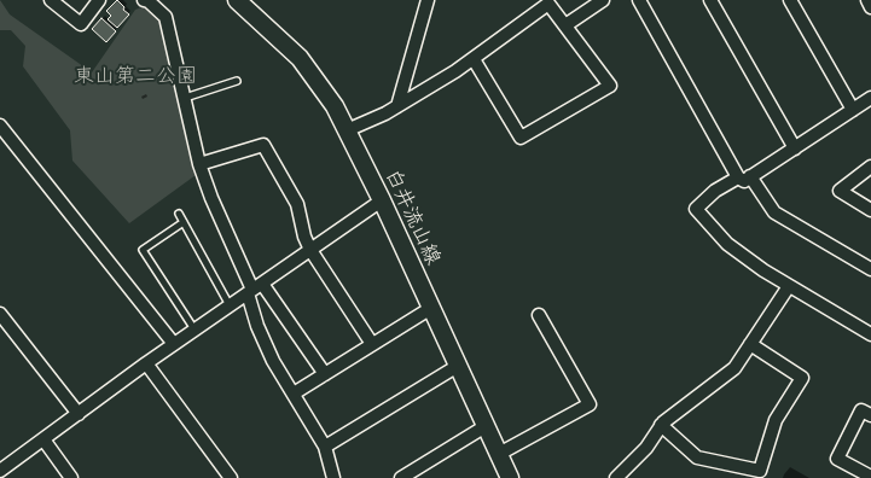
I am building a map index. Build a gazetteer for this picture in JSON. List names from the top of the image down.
{
  "streets": {
    "main road": ["白井流山線"]
  },
  "parks": ["東山第二公園"]
}
